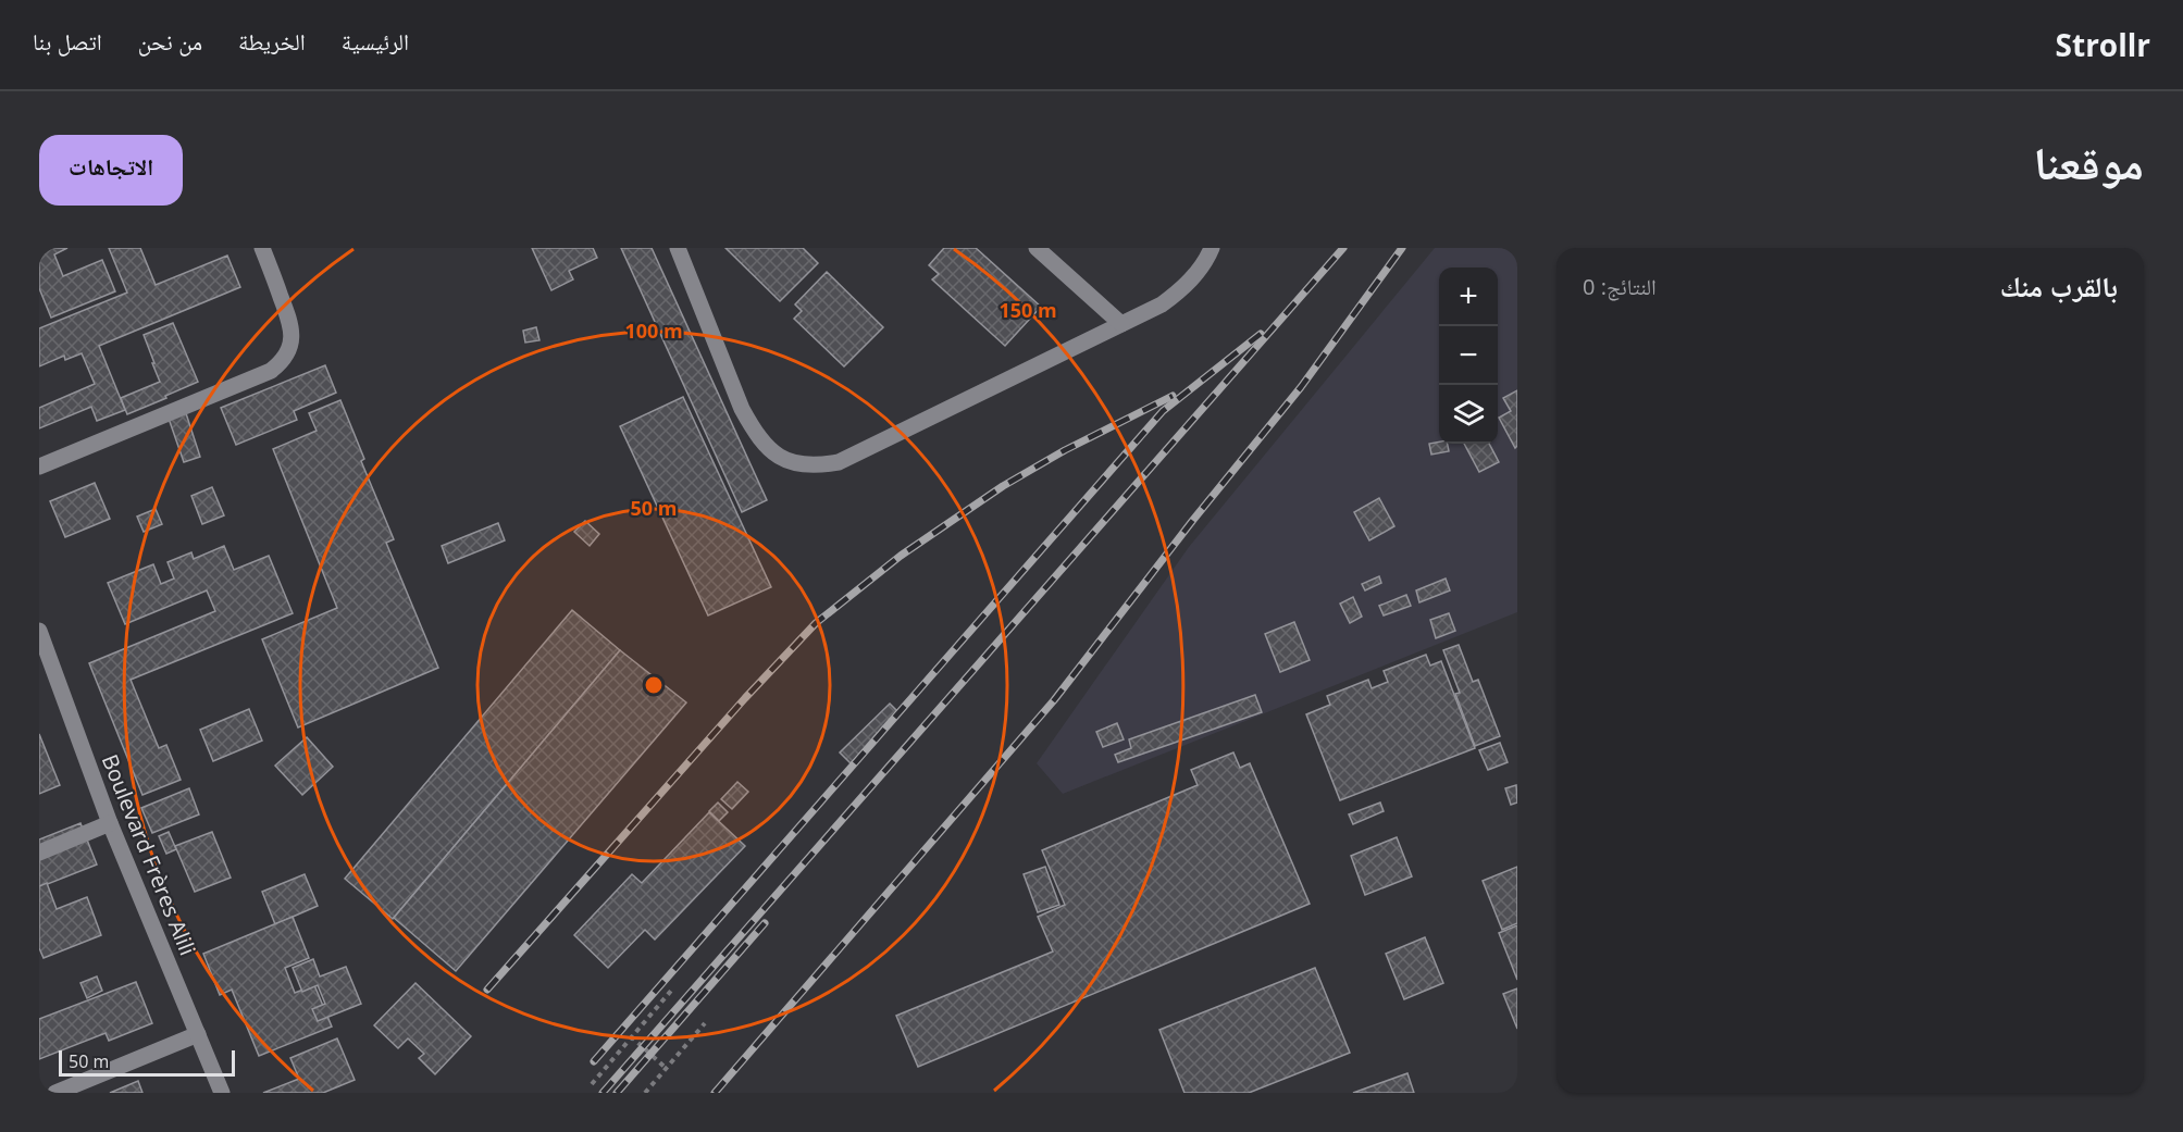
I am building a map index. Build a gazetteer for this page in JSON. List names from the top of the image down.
{
  "streets": {
    "street": ["Boulevard Frères Alili"]
  },
  "scale_bar": "50 m",
  "page": {
    "header": "Strollr",
    "nav": [
      "الرئيسية",
      "الخريطة",
      "من نحن",
      "اتصل بنا"
    ],
    "title": "موقعنا",
    "buttons": "الاتجاهات",
    "heading": ["بالقرب منك", "النتائج: 0"],
    "map_buttons": ["+", "−"],
    "scale": "50 m"
  },
  "rings": ["150 m", "100 m", "50 m"]
}
